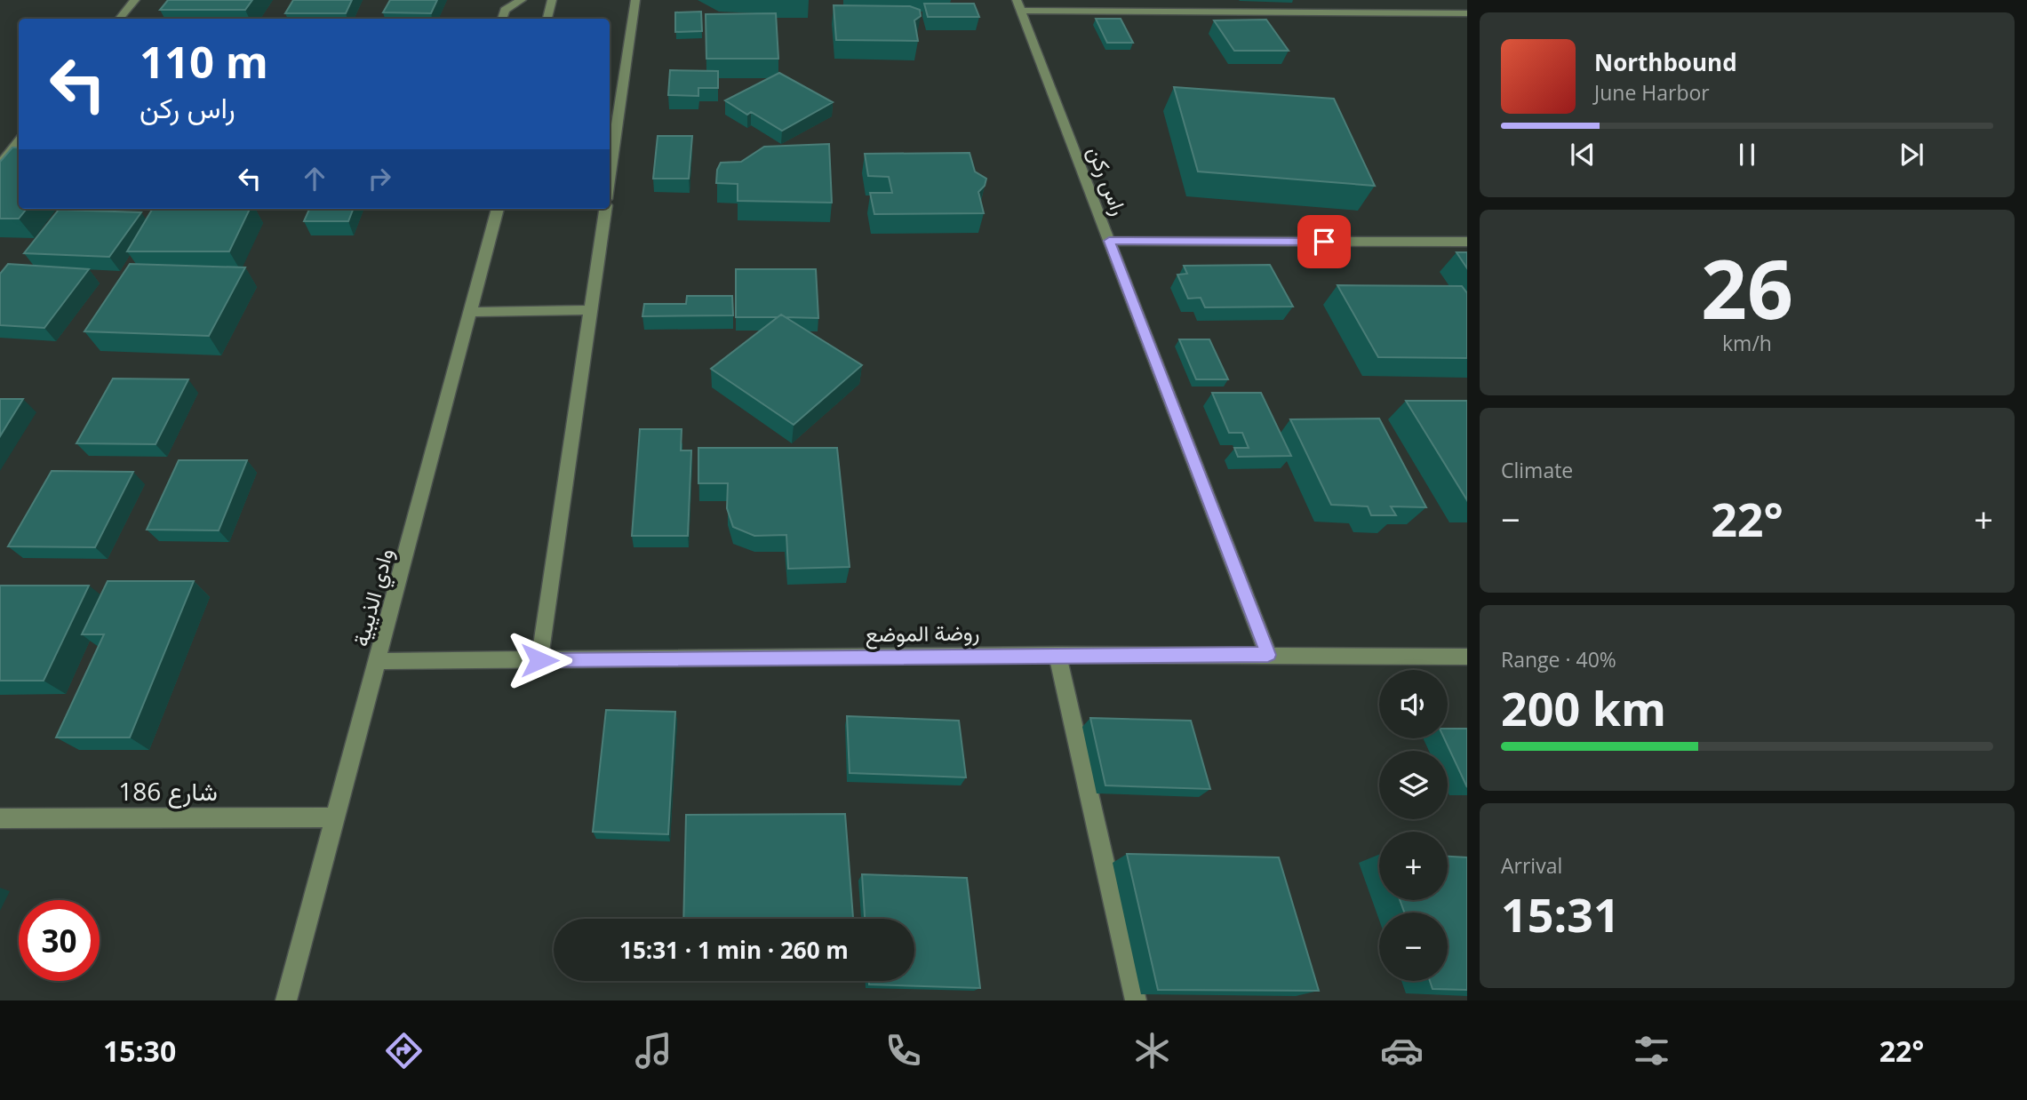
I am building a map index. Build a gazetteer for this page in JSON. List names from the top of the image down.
{
  "streets": {
    "street": [
      "راس ركن",
      "وادي الذيبية",
      "روضة الموضع",
      "شارع 186"
    ]
  },
  "crossings": [
    ["راس ركن", "روضة الموضع"],
    ["وادي الذيبية", "روضة الموضع"],
    ["وادي الذيبية", "شارع 186"]
  ],
  "page": {
    "turn": ["110 m", "راس ركن"],
    "song": ["Northbound", "June Harbor"],
    "tile": [
      ["26", "km/h"],
      "Climate",
      ["Range · 40%", "200 km"],
      ["Arrival", "15:31"]
    ],
    "heat": ["−", "22°", "+"],
    "map_buttons": ["+", "−"],
    "limit": "30",
    "trip": "15:31 · 1 min · 260 m",
    "tabs": ["15:30", "22°"]
  }
}
